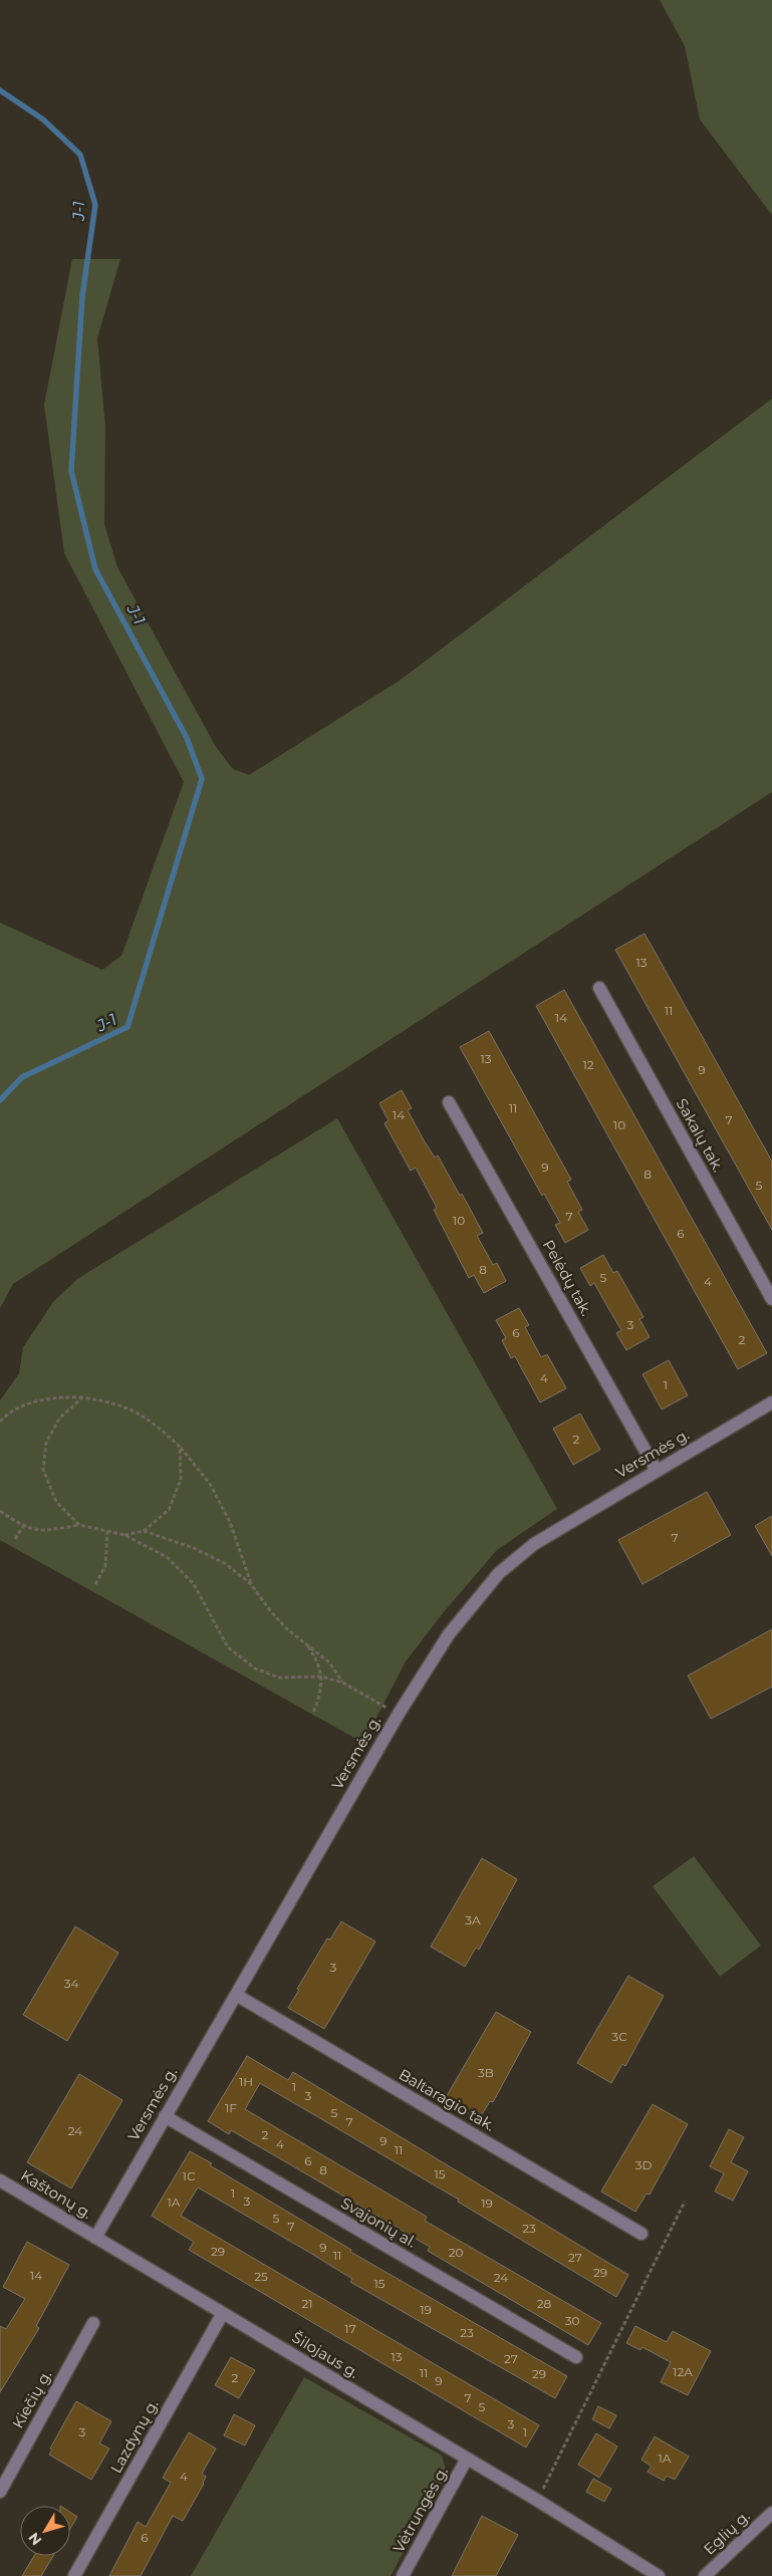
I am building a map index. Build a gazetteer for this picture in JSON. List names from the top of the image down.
{
  "streets": {
    "street": [
      "Sakalų tak.",
      "Pelėdų tak.",
      "Versmės g.",
      "Baltaragio tak.",
      "Kaštonų g.",
      "Svajonių al.",
      "Šilojaus g.",
      "Kiečių g.",
      "Lazdynų g.",
      "Vėtrungės g.",
      "Eglių g."
    ]
  },
  "crossings": [
    ["Pelėdų tak.", "Versmės g."],
    ["Versmės g.", "Baltaragio tak."],
    ["Versmės g.", "Kaštonų g."],
    ["Versmės g.", "Svajonių al."],
    ["Versmės g.", "Šilojaus g."],
    ["Kaštonų g.", "Šilojaus g."],
    ["Šilojaus g.", "Lazdynų g."],
    ["Šilojaus g.", "Vėtrungės g."]
  ],
  "water": ["J-1"],
  "house_numbers": [
    "13",
    "11",
    "14",
    "13",
    "12",
    "9",
    "11",
    "14",
    "7",
    "10",
    "9",
    "8",
    "5",
    "7",
    "10",
    "6",
    "8",
    "5",
    "4",
    "3",
    "6",
    "2",
    "4",
    "1",
    "2",
    "7",
    "3A",
    "3",
    "34",
    "3C",
    "3B",
    "1H",
    "1",
    "3",
    "1F",
    "5",
    "7",
    "24",
    "2",
    "9",
    "4",
    "11",
    "6",
    "3D",
    "8",
    "15",
    "1C",
    "1",
    "3",
    "1A",
    "19",
    "5",
    "7",
    "23",
    "9",
    "29",
    "20",
    "11",
    "27",
    "29",
    "14",
    "25",
    "24",
    "15",
    "21",
    "28",
    "19",
    "30",
    "17",
    "23",
    "13",
    "27",
    "12A",
    "11",
    "29",
    "2",
    "9",
    "7",
    "5",
    "3",
    "3",
    "1",
    "1A",
    "4",
    "6"
  ],
  "north": "bottom left"
}
